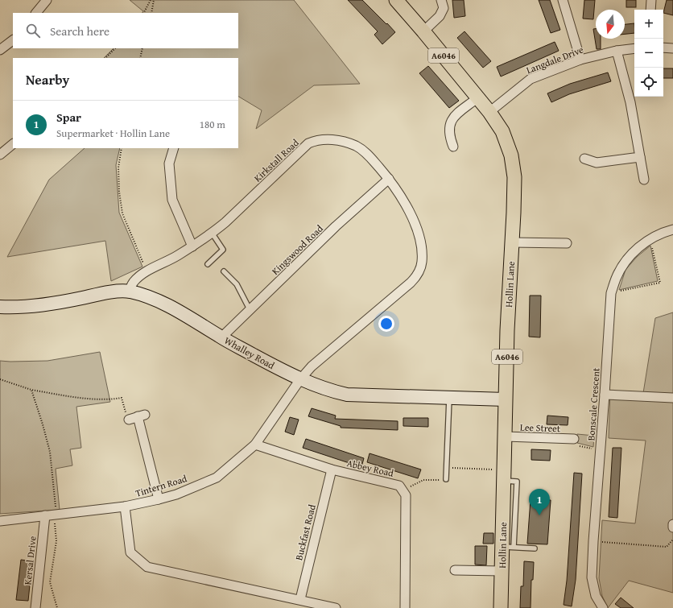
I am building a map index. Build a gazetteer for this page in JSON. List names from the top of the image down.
{
  "streets": {
    "main road": ["A6046", "Hollin Lane"],
    "street": [
      "Langdale Drive",
      "Kirkstall Road",
      "Kingswood Road",
      "Whalley Road",
      "Bonscale Crescent",
      "Lee Street",
      "Abbey Road",
      "Tintern Road",
      "Buckfast Road",
      "Kersal Drive"
    ]
  },
  "crossings": [
    ["Langdale Drive", "Hollin Lane"],
    ["Kirkstall Road", "Kingswood Road"],
    ["Kirkstall Road", "Whalley Road"],
    ["Kirkstall Road", "Tintern Road"],
    ["Kingswood Road", "Whalley Road"],
    ["Hollin Lane", "Whalley Road"],
    ["Hollin Lane", "Lee Street"],
    ["Whalley Road", "Tintern Road"],
    ["Abbey Road", "Tintern Road"],
    ["Abbey Road", "Buckfast Road"],
    ["Tintern Road", "Kersal Drive"]
  ],
  "north": "bottom",
  "page": {
    "map_buttons": ["+", "−"],
    "search": "Search here",
    "heading": "Nearby",
    "list": [
      {
        "mark": "1",
        "name": "Spar",
        "note": "Supermarket · Hollin Lane",
        "value": "180 m"
      }
    ],
    "pins": "1"
  }
}
